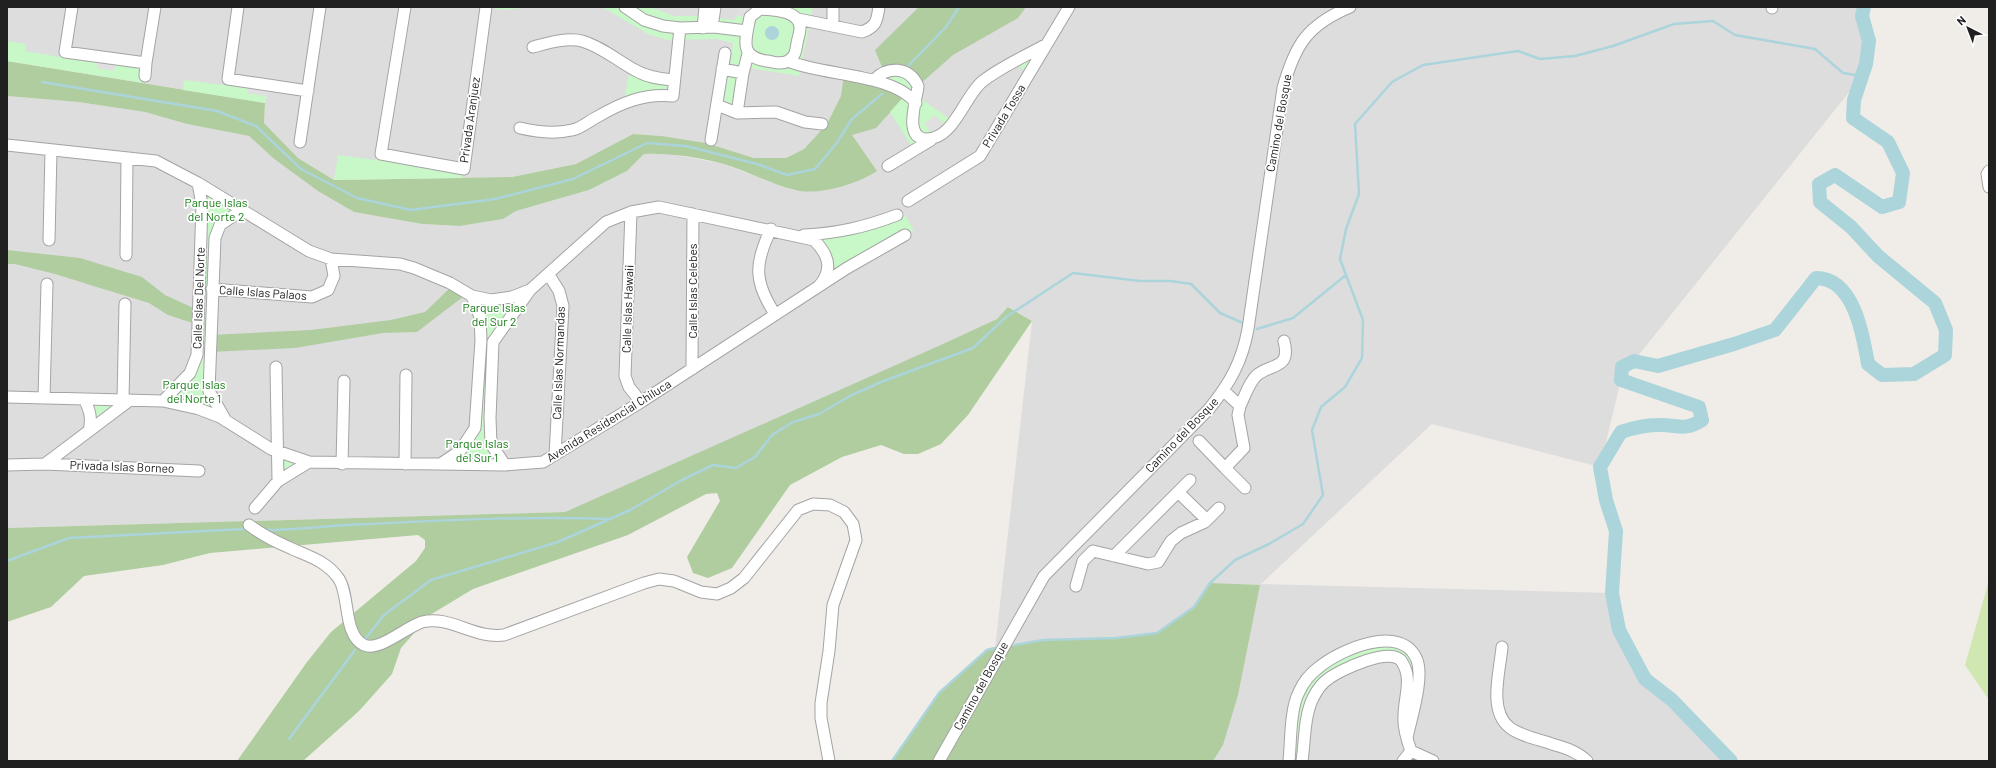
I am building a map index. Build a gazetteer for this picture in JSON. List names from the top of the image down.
{
  "streets": {
    "street": [
      "Privada Tossa",
      "Privada Aranjuez",
      "Camino del Bosque",
      "Calle Islas Celebes",
      "Calle Islas Palaos",
      "Calle Islas Del Norte",
      "Calle Islas Hawaii",
      "Calle Islas Normandas",
      "Avenida Residencial Chiluca",
      "Privada Islas Borneo"
    ]
  },
  "crossings": [
    ["Calle Islas Celebes", "Avenida Residencial Chiluca"],
    ["Calle Islas Palaos", "Calle Islas Del Norte"],
    ["Calle Islas Palaos", "Avenida Residencial Chiluca"],
    ["Calle Islas Del Norte", "Avenida Residencial Chiluca"],
    ["Calle Islas Hawaii", "Avenida Residencial Chiluca"],
    ["Calle Islas Normandas", "Avenida Residencial Chiluca"],
    ["Avenida Residencial Chiluca", "Privada Islas Borneo"]
  ],
  "parks": [
    "Parque Islas del Norte 2",
    "Parque Islas del Sur 2",
    "Parque Islas del Norte 1",
    "Parque Islas del Sur 1"
  ],
  "north": "top left"
}
